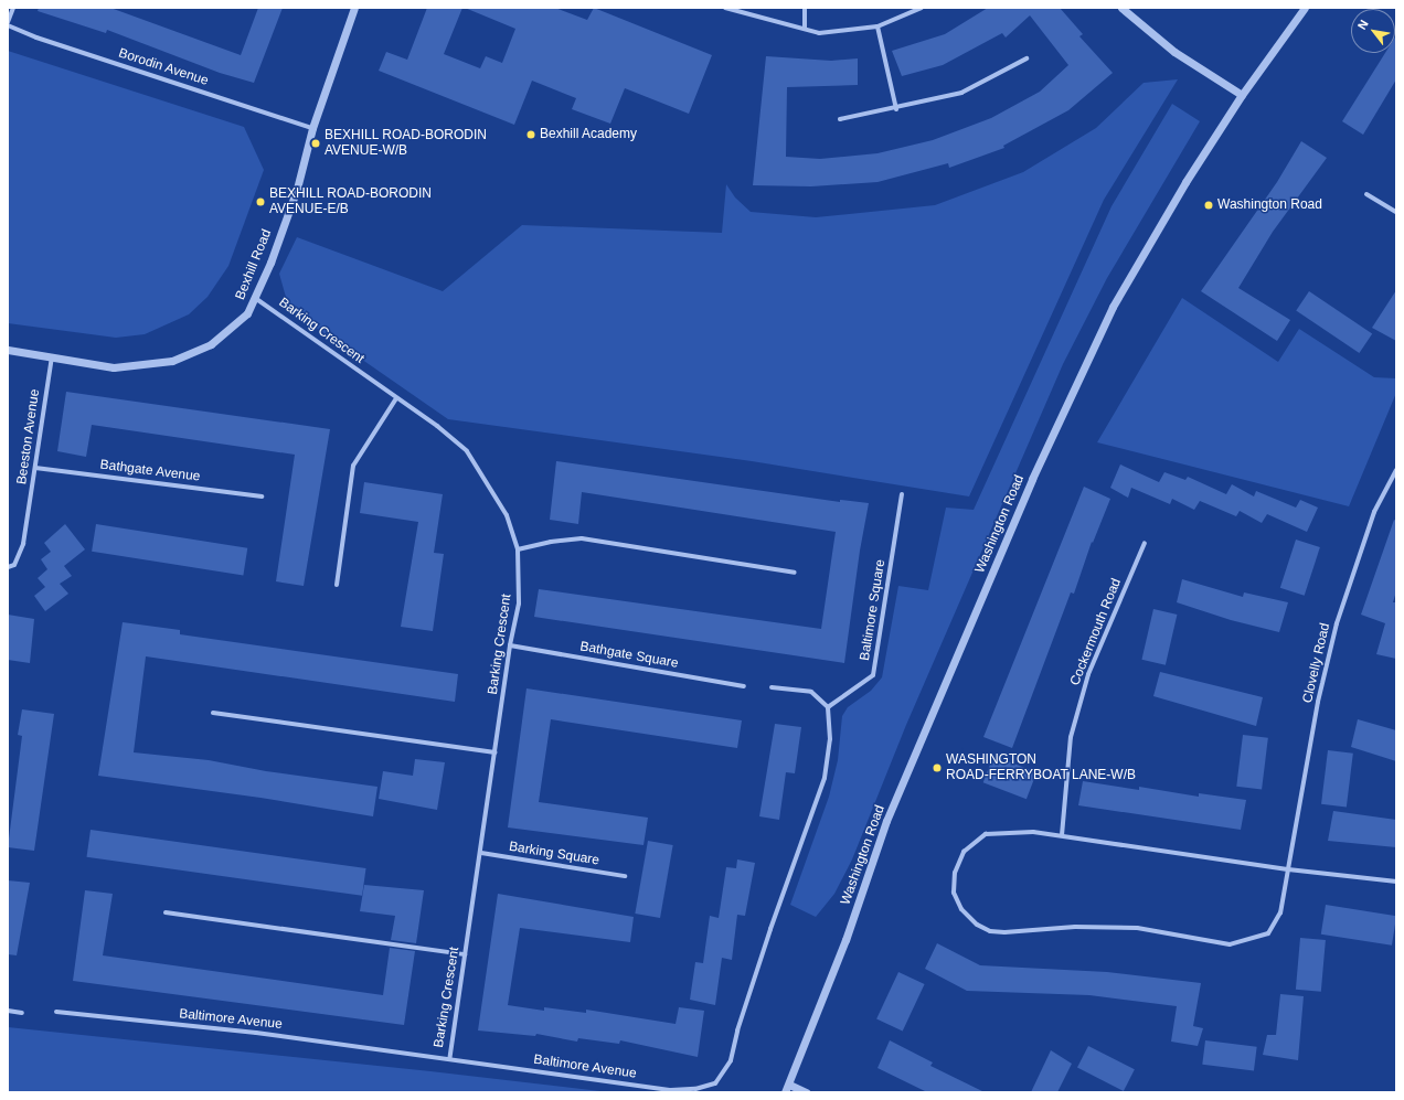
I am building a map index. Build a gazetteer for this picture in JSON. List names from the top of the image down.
{
  "streets": {
    "street": [
      "Borodin Avenue",
      "Bexhill Road",
      "Barking Crescent",
      "Beeston Avenue",
      "Bathgate Avenue",
      "Washington Road",
      "Baltimore Square",
      "Cockermouth Road",
      "Bathgate Square",
      "Clovelly Road",
      "Barking Square",
      "Baltimore Avenue"
    ]
  },
  "crossings": [
    ["Borodin Avenue", "Bexhill Road"],
    ["Bexhill Road", "Barking Crescent"],
    ["Bexhill Road", "Beeston Avenue"],
    ["Barking Crescent", "Bathgate Square"],
    ["Barking Crescent", "Barking Square"],
    ["Barking Crescent", "Baltimore Avenue"],
    ["Beeston Avenue", "Bathgate Avenue"],
    ["Baltimore Square", "Baltimore Avenue"]
  ],
  "places": [
    "Bexhill Academy",
    "BEXHILL ROAD-BORODIN AVENUE-W/B",
    "BEXHILL ROAD-BORODIN AVENUE-E/B",
    "Washington Road",
    "WASHINGTON ROAD-FERRYBOAT LANE-W/B"
  ],
  "north": "top left"
}
